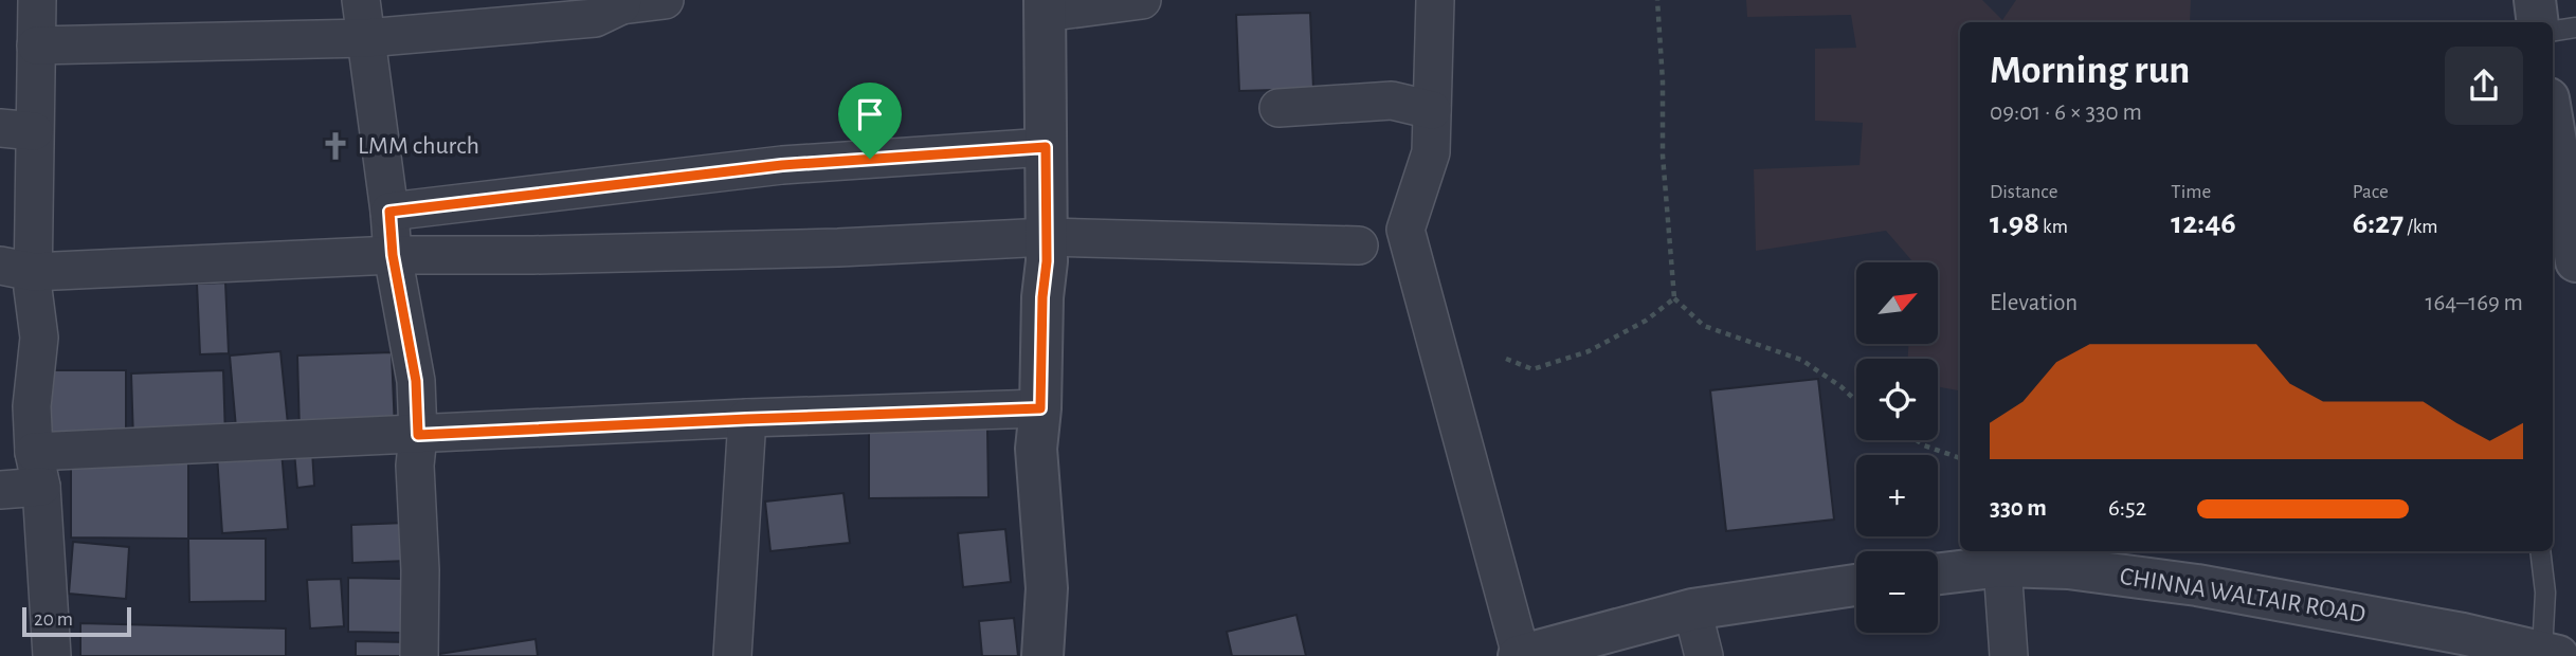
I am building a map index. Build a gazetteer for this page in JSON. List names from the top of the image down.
{
  "streets": {
    "street": ["CHINNA WALTAIR ROAD"]
  },
  "places": {
    "church": ["LMM church"]
  },
  "scale_bar": "20 m",
  "north": "top right",
  "page": {
    "heading": ["Morning run", "09:01 · 6 × 330 m"],
    "stats": [
      ["Distance", "1.98 km"],
      ["Time", "12:46"],
      ["Pace", "6:27 /km"]
    ],
    "map_buttons": ["+", "−"],
    "chart": ["Elevation", "164–169 m"],
    "list": [
      {
        "name": "330 m",
        "note": "6:52"
      }
    ],
    "scale": "20 m"
  }
}
